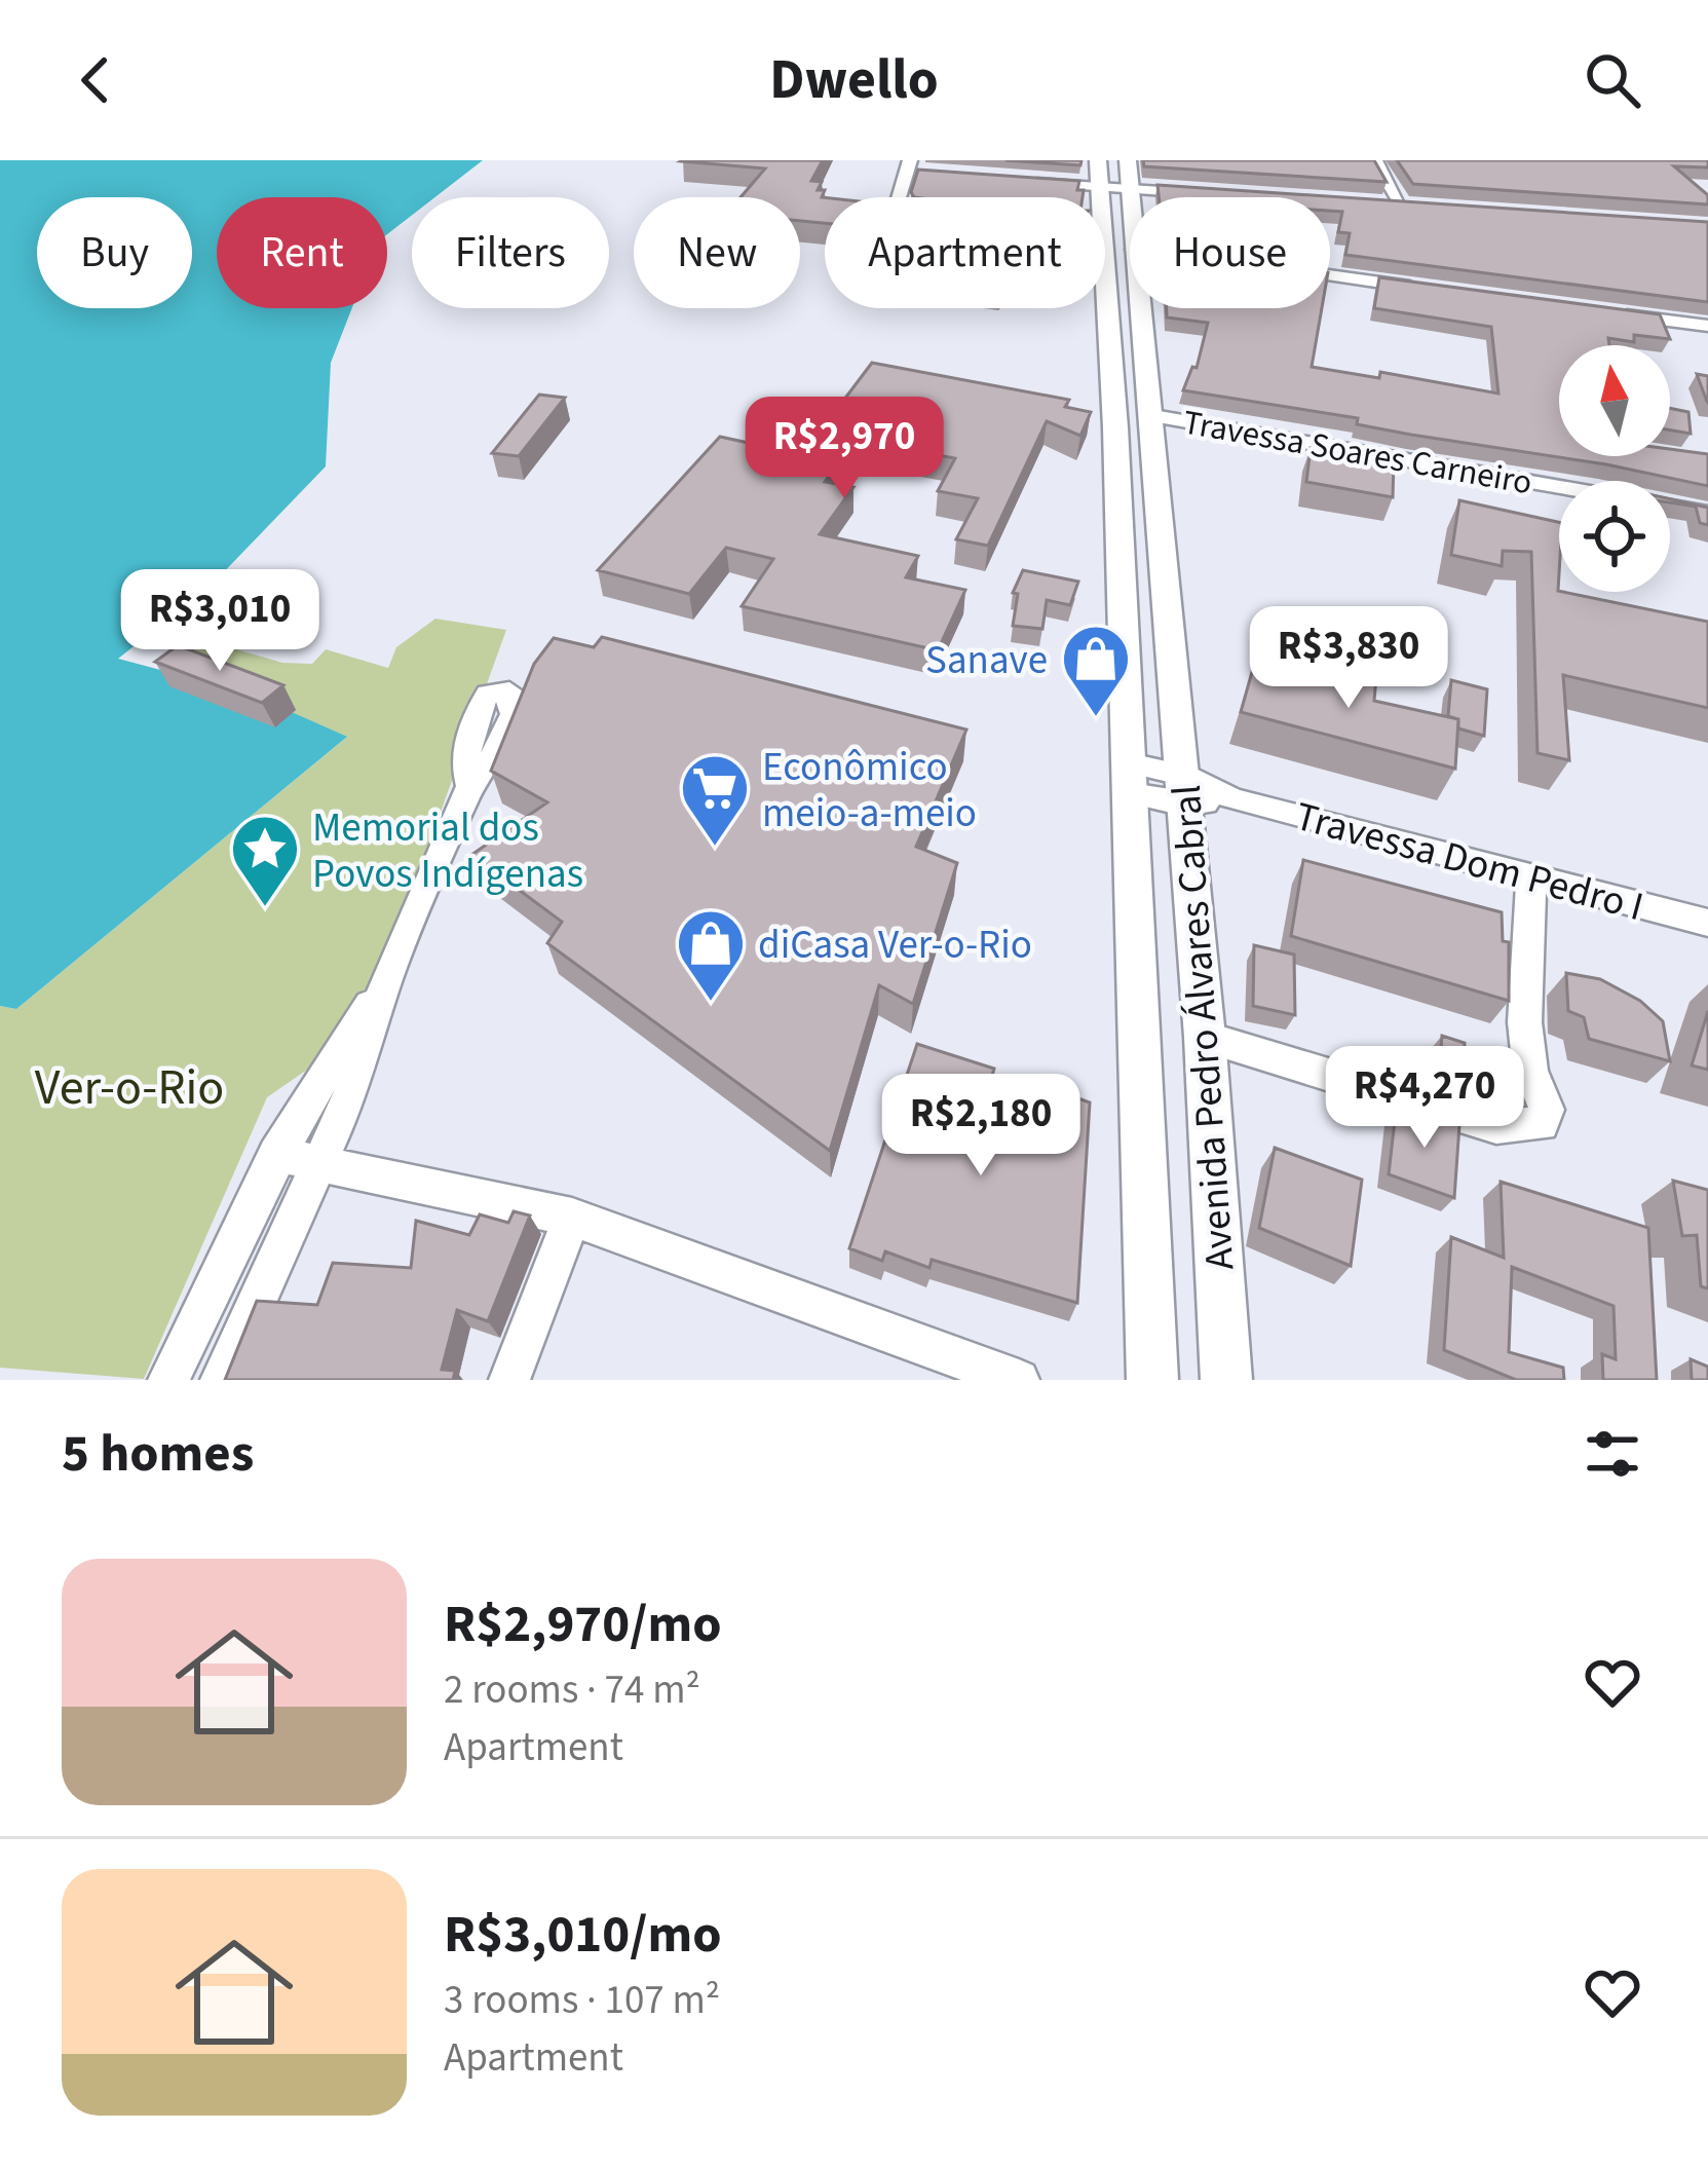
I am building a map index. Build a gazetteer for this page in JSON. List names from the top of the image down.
{
  "streets": {
    "main road": ["Avenida Pedro Álvares Cabral"],
    "street": ["Travessa Soares Carneiro", "Travessa Dom Pedro I"]
  },
  "crossings": [
    ["Travessa Soares Carneiro", "Avenida Pedro Álvares Cabral"],
    ["Travessa Dom Pedro I", "Avenida Pedro Álvares Cabral"]
  ],
  "parks": ["Ver-o-Rio"],
  "places": {
    "shop": ["Sanave", "diCasa Ver-o-Rio"],
    "supermarket": ["Econômico meio-a-meio"],
    "place": ["Memorial dos Povos Indígenas"]
  },
  "north": "top",
  "page": {
    "header": "Dwello",
    "chip": [
      "Buy",
      "Rent",
      "Filters",
      "New",
      "Apartment",
      "House"
    ],
    "price": [
      "R$2,970",
      "R$3,010",
      "R$3,830",
      "R$4,270",
      "R$2,180"
    ],
    "heading": "5 homes",
    "list": [
      {
        "name": "R$2,970/mo",
        "note": "2 rooms · 74 m² · Apartment"
      },
      {
        "name": "R$3,010/mo",
        "note": "3 rooms · 107 m² · Apartment"
      }
    ]
  }
}
